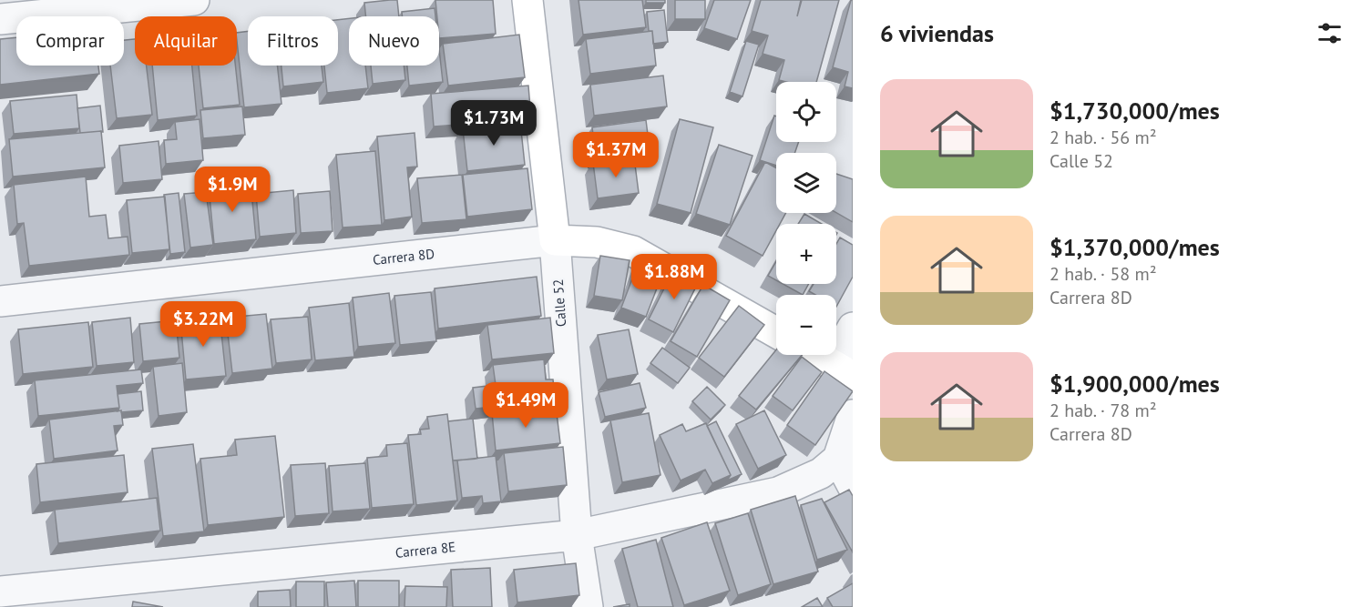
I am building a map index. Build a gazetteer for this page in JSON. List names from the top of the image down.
{
  "streets": {
    "street": ["Carrera 8D", "Calle 52", "Carrera 8E"]
  },
  "crossings": [
    ["Carrera 8D", "Calle 52"],
    ["Calle 52", "Carrera 8E"]
  ],
  "page": {
    "heading": "6 viviendas",
    "chip": [
      "Comprar",
      "Alquilar",
      "Filtros",
      "Nuevo"
    ],
    "list": [
      {
        "name": "$1,730,000/mes",
        "note": "2 hab. · 56 m² · Calle 52"
      },
      {
        "name": "$1,370,000/mes",
        "note": "2 hab. · 58 m² · Carrera 8D"
      },
      {
        "name": "$1,900,000/mes",
        "note": "2 hab. · 78 m² · Carrera 8D"
      }
    ],
    "map_buttons": ["+", "−"],
    "price": [
      "$1.73M",
      "$1.37M",
      "$1.9M",
      "$1.88M",
      "$3.22M",
      "$1.49M"
    ]
  }
}
